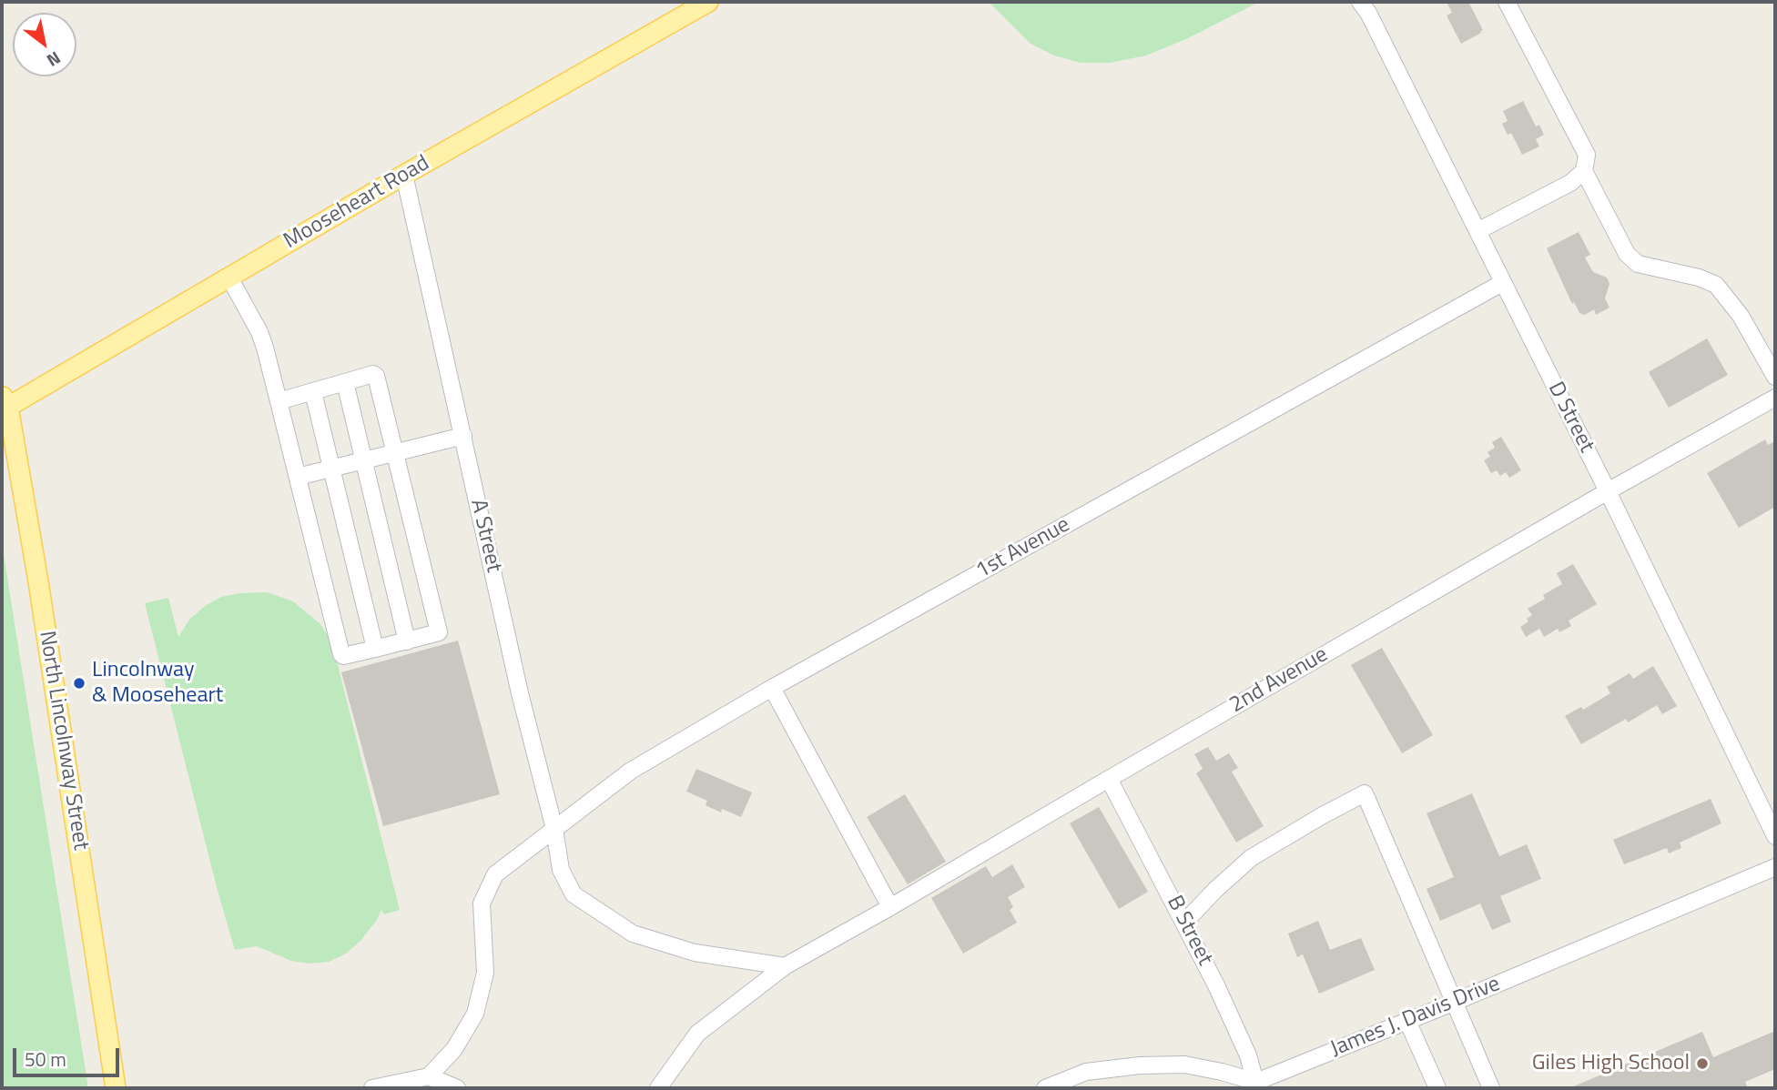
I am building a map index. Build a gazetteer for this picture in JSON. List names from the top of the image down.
{
  "streets": {
    "main road": ["Mooseheart Road", "North Lincolnway Street"],
    "street": [
      "D Street",
      "A Street",
      "1st Avenue",
      "2nd Avenue",
      "B Street",
      "James J. Davis Drive"
    ]
  },
  "crossings": [
    ["Mooseheart Road", "A Street"],
    ["Mooseheart Road", "North Lincolnway Street"],
    ["D Street", "1st Avenue"],
    ["D Street", "2nd Avenue"],
    ["A Street", "1st Avenue"],
    ["A Street", "2nd Avenue"],
    ["2nd Avenue", "B Street"],
    ["B Street", "James J. Davis Drive"]
  ],
  "places": ["Lincolnway & Mooseheart", "Giles High School"],
  "scale_bar": "50 m",
  "north": "bottom right"
}
